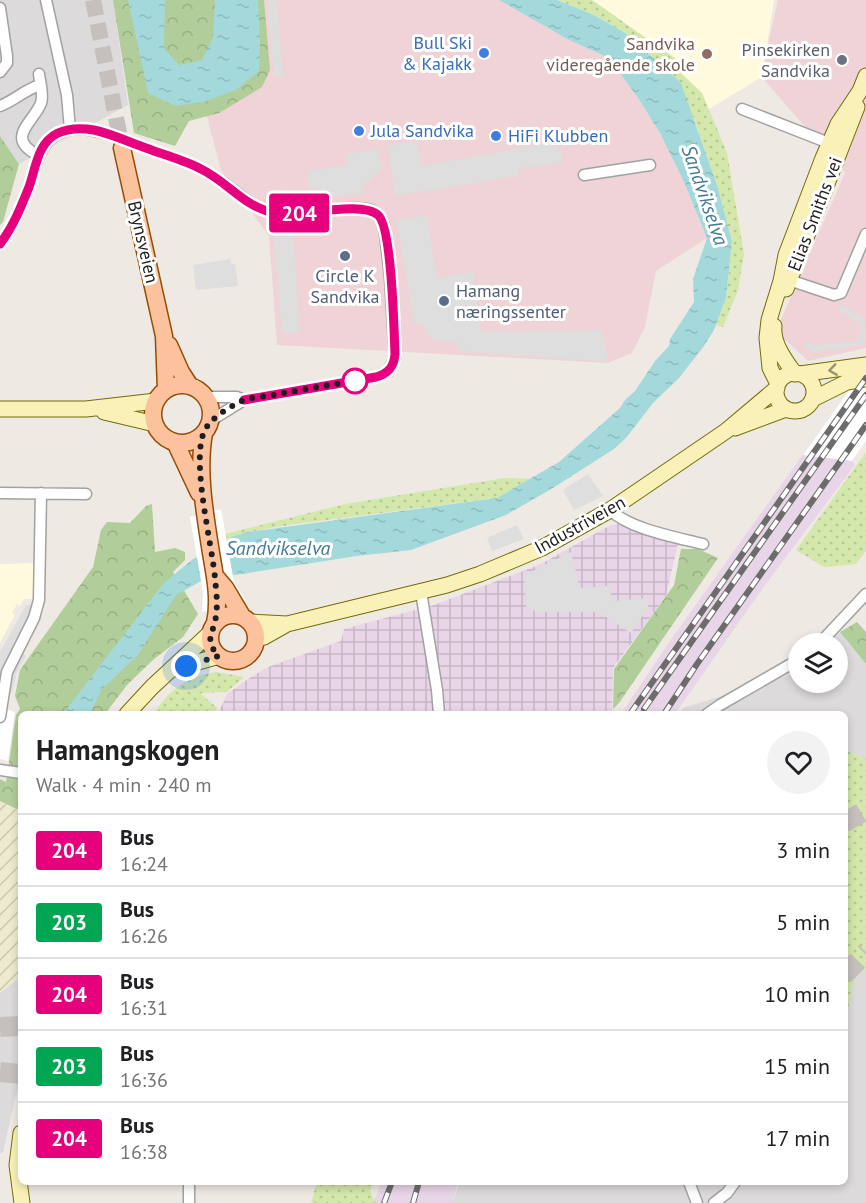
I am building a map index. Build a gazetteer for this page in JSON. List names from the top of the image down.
{
  "streets": {
    "main road": ["Elias Smiths vei", "Brynsveien", "Industriveien"]
  },
  "crossings": [
    ["Elias Smiths vei", "Industriveien"]
  ],
  "water": ["Sandvikselva"],
  "places": [
    "Bull Ski & Kajakk",
    "Sandvika videregående skole",
    "Pinsekirken Sandvika",
    "Jula Sandvika",
    "HiFi Klubben",
    "Circle K Sandvika",
    "Hamang næringssenter"
  ],
  "lines": ["bus line 204"],
  "page": {
    "on_map": "204",
    "heading": ["Hamangskogen", "Walk · 4 min · 240 m"],
    "list": [
      {
        "mark": "204",
        "name": "Bus",
        "note": "16:24",
        "value": "3 min"
      },
      {
        "mark": "203",
        "name": "Bus",
        "note": "16:26",
        "value": "5 min"
      },
      {
        "mark": "204",
        "name": "Bus",
        "note": "16:31",
        "value": "10 min"
      },
      {
        "mark": "203",
        "name": "Bus",
        "note": "16:36",
        "value": "15 min"
      },
      {
        "mark": "204",
        "name": "Bus",
        "note": "16:38",
        "value": "17 min"
      }
    ]
  }
}
